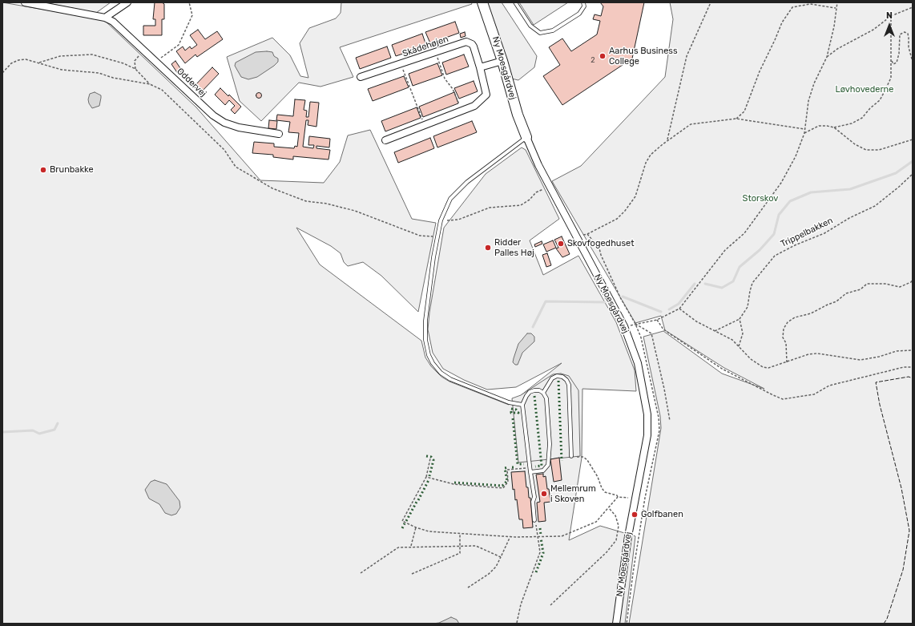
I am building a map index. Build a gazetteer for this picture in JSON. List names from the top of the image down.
{
  "streets": {
    "street": ["Skådehøjen", "Ny Moesgårdvej", "Oddervej"],
    "path": ["Trippelbakken"]
  },
  "parks": ["Løvhovederne", "Storskov"],
  "places": [
    "Aarhus Business College",
    "Brunbakke",
    "Skovfogedhuset",
    "Ridder Palles Høj",
    "Mellemrum i Skoven",
    "Golfbanen"
  ],
  "house_numbers": ["2"],
  "north": "top"
}
